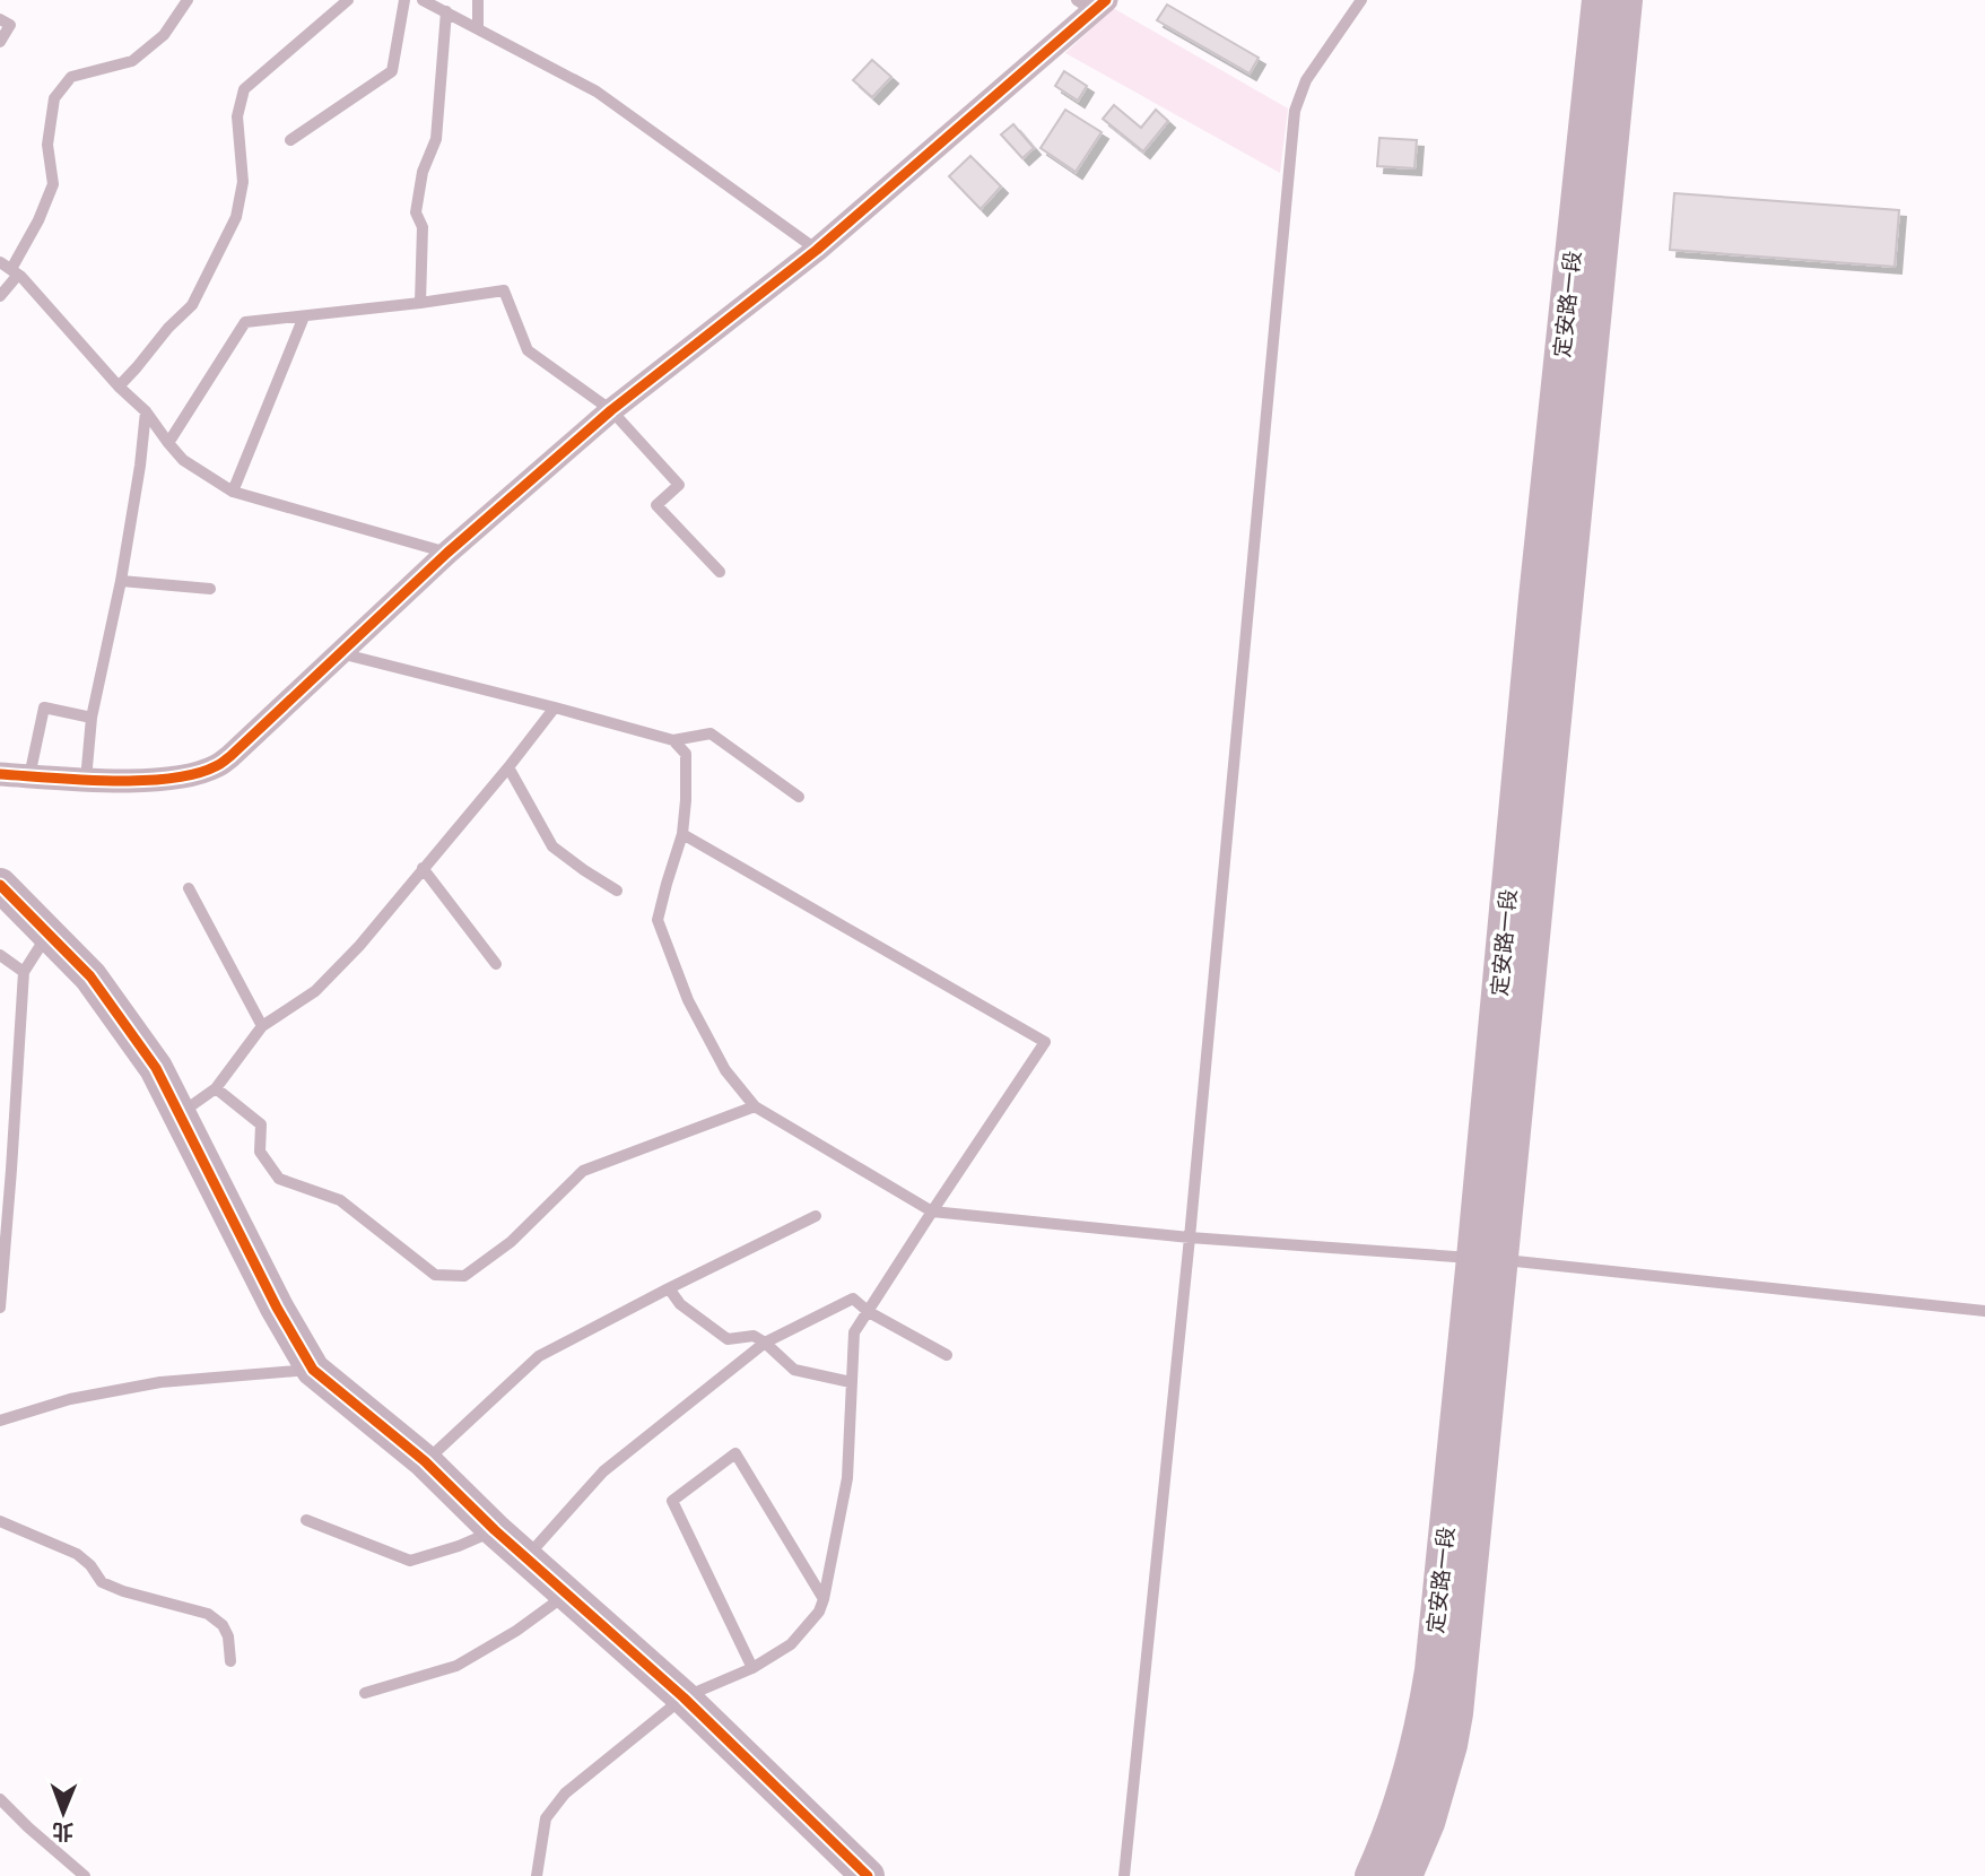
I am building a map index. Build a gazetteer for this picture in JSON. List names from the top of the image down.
{
  "streets": {
    "main road": ["定安路一段"]
  },
  "north": "bottom"
}
